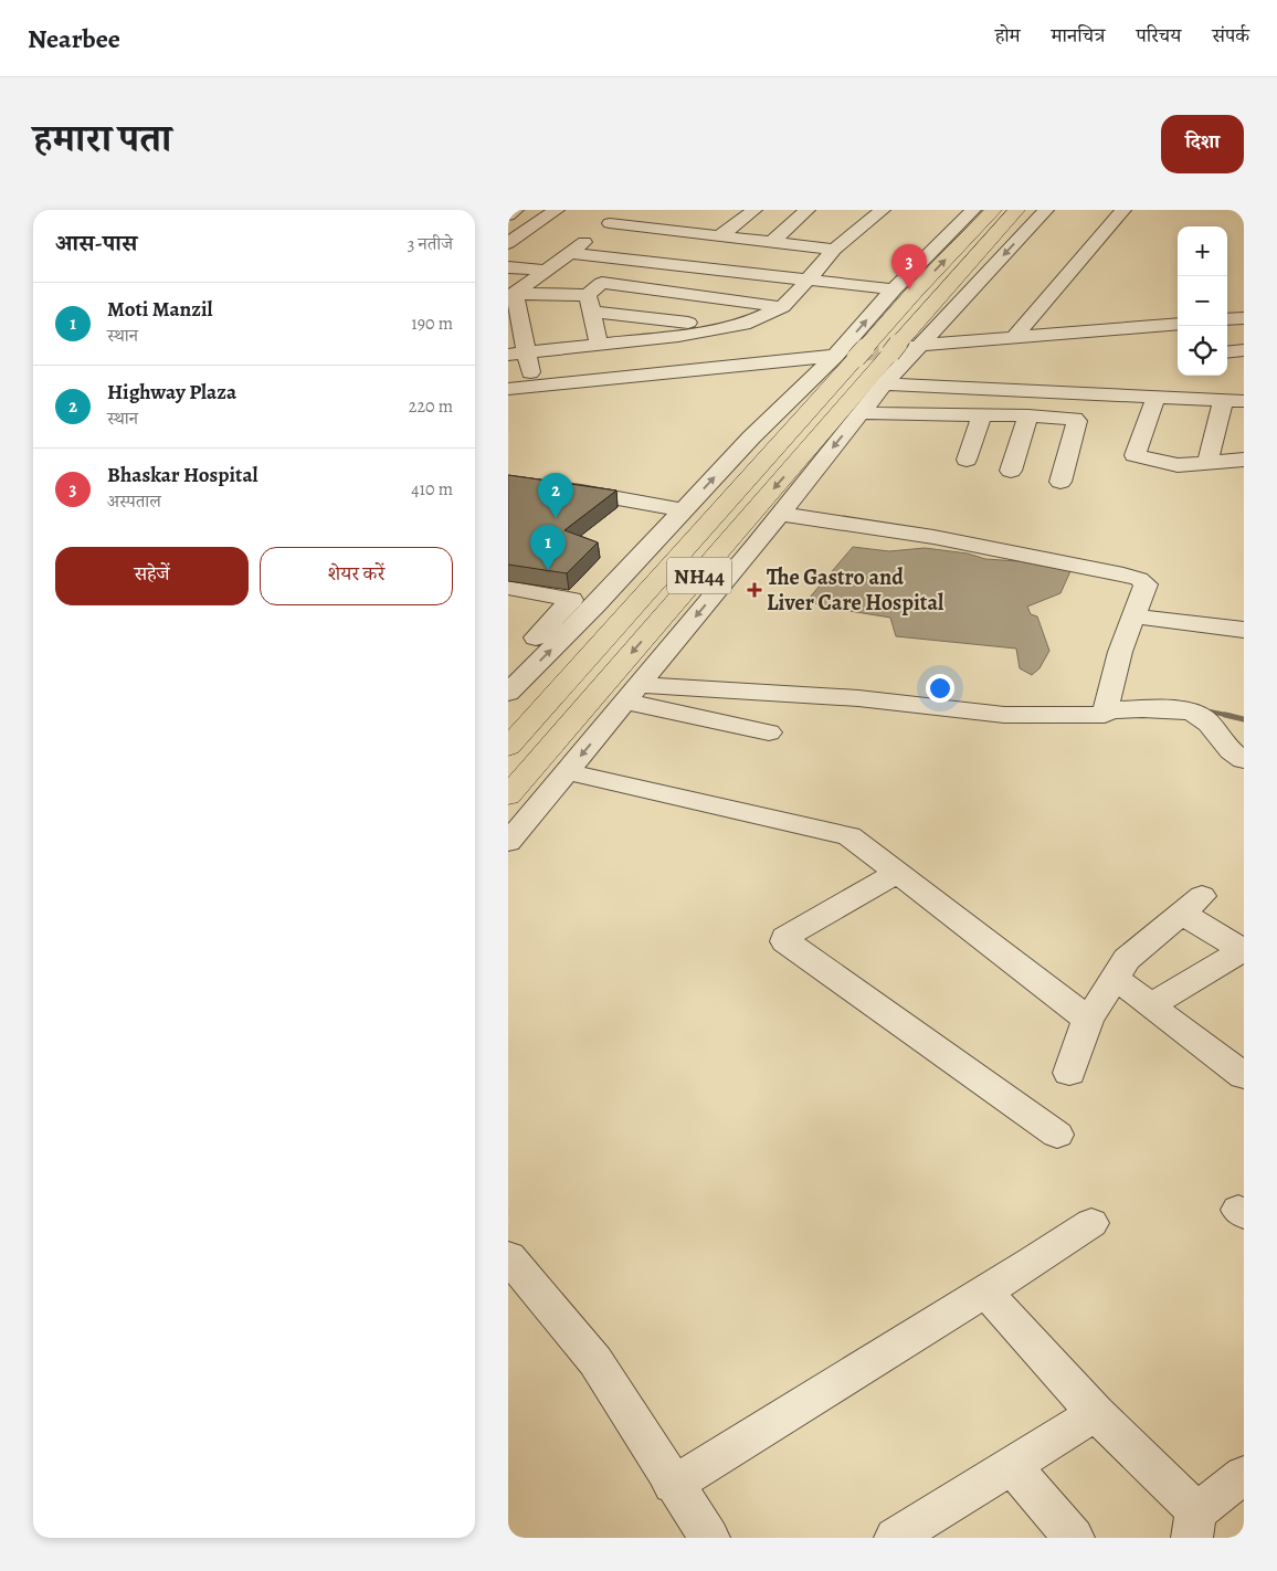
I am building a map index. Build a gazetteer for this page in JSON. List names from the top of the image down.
{
  "streets": {
    "highway": ["NH44"]
  },
  "places": {
    "health": ["The Gastro and Liver Care Hospital"]
  },
  "page": {
    "header": "Nearbee",
    "nav": [
      "होम",
      "मानचित्र",
      "परिचय",
      "संपर्क"
    ],
    "title": "हमारा पता",
    "buttons": [
      "दिशा",
      ["सहेजें", "शेयर करें"]
    ],
    "heading": ["आस-पास", "3 नतीजे"],
    "map_buttons": ["+", "−"],
    "pins": ["3", "2", "1"],
    "list": [
      {
        "mark": "1",
        "name": "Moti Manzil",
        "note": "स्थान",
        "value": "190 m"
      },
      {
        "mark": "2",
        "name": "Highway Plaza",
        "note": "स्थान",
        "value": "220 m"
      },
      {
        "mark": "3",
        "name": "Bhaskar Hospital",
        "note": "अस्पताल",
        "value": "410 m"
      }
    ]
  }
}
